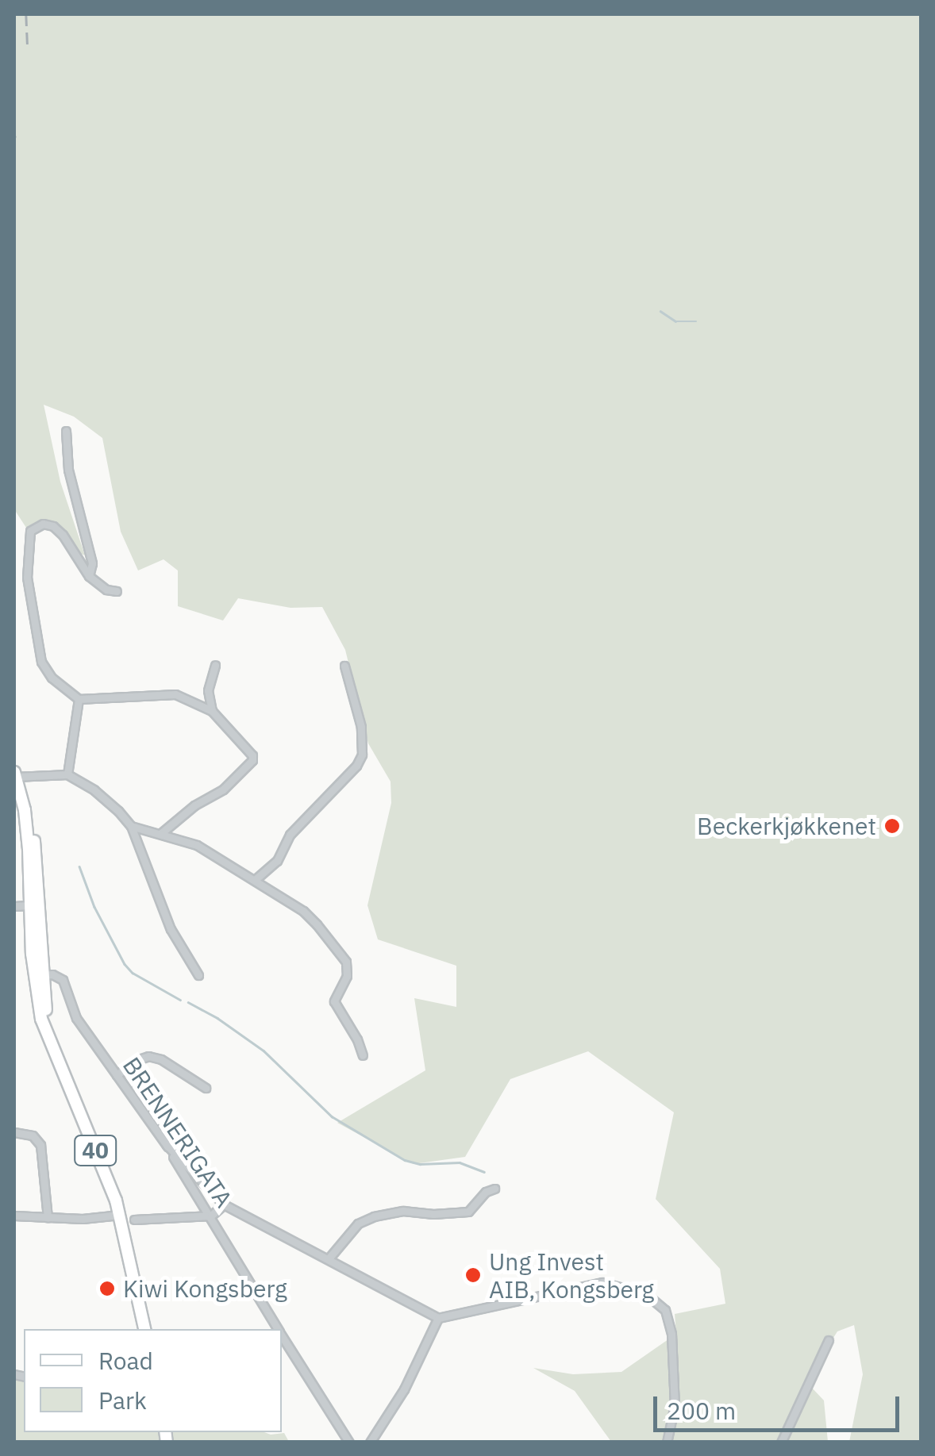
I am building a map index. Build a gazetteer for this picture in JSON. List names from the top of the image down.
{
  "streets": {
    "main road": ["40"],
    "street": ["BRENNERIGATA"]
  },
  "crossings": [
    ["BRENNERIGATA", "40"]
  ],
  "places": ["Beckerkjøkkenet", "Ung Invest AIB, Kongsberg", "Kiwi Kongsberg"],
  "legend": ["Road", "Park"],
  "scale_bar": "200 m"
}
